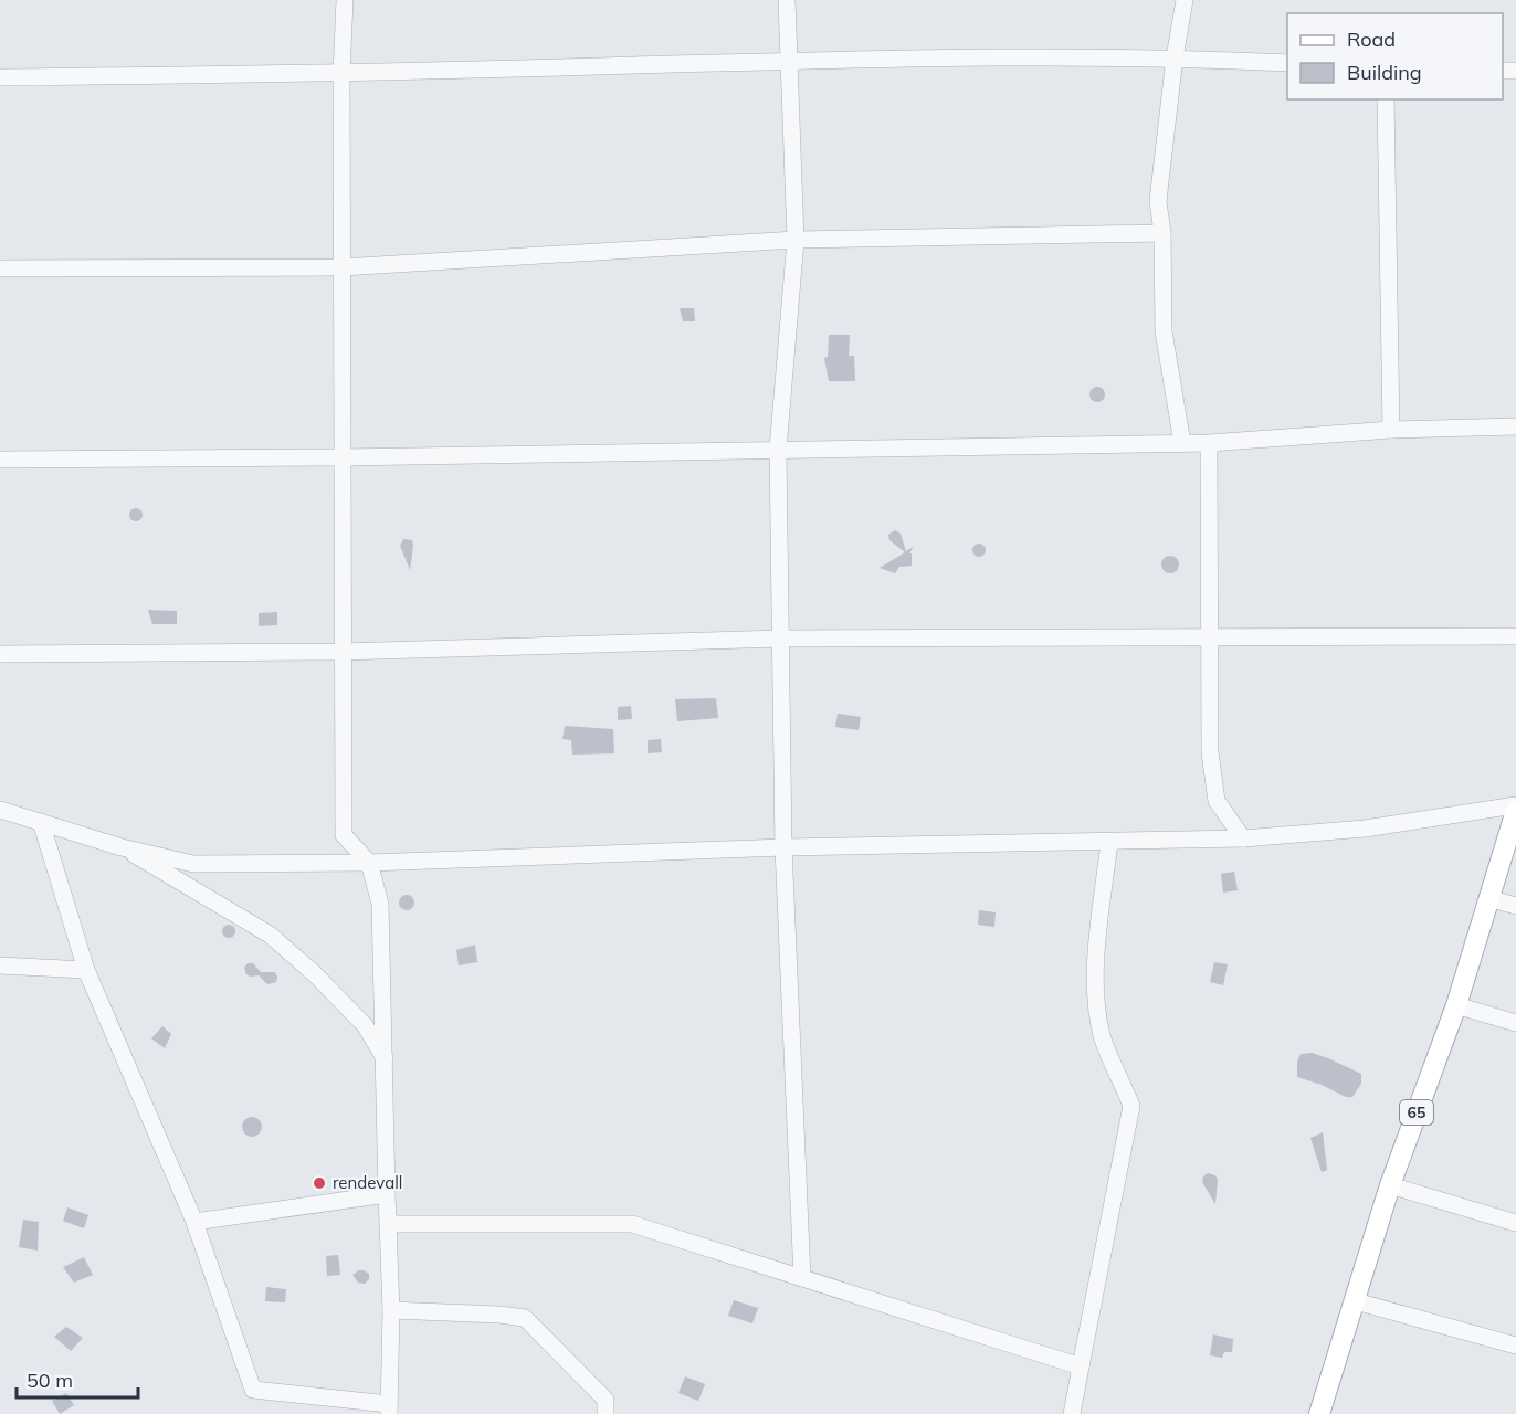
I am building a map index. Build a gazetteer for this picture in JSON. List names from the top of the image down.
{
  "streets": {
    "main road": ["65"]
  },
  "places": ["rendevall"],
  "legend": ["Road", "Building"],
  "scale_bar": "50 m"
}
